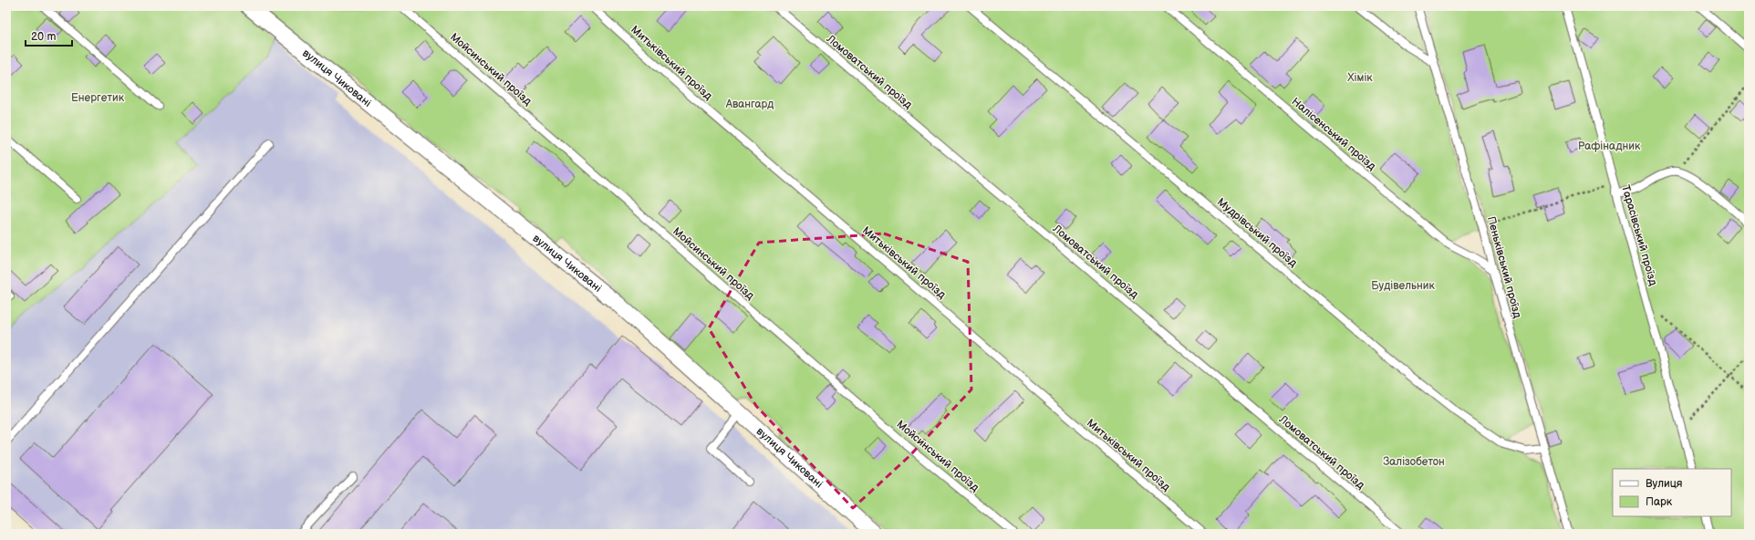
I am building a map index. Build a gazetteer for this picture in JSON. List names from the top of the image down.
{
  "streets": {
    "street": ["вулиця Чиковані"],
    "lane": [
      "Митьківський проїзд",
      "Мойсинський проїзд",
      "Ломоватський проїзд",
      "Налісенський проїзд",
      "Мудрівський проїзд",
      "Тарасівський проїзд",
      "Пеньківський проїзд"
    ]
  },
  "crossings": [
    ["Налісенський проїзд", "Пеньківський проїзд"],
    ["Мудрівський проїзд", "Пеньківський проїзд"]
  ],
  "parks": [
    "Хімік",
    "Енергетик",
    "Авангард",
    "Рафінадник",
    "Будівельник",
    "Залізобетон"
  ],
  "legend": ["Вулиця", "Парк"],
  "scale_bar": "20 m"
}
